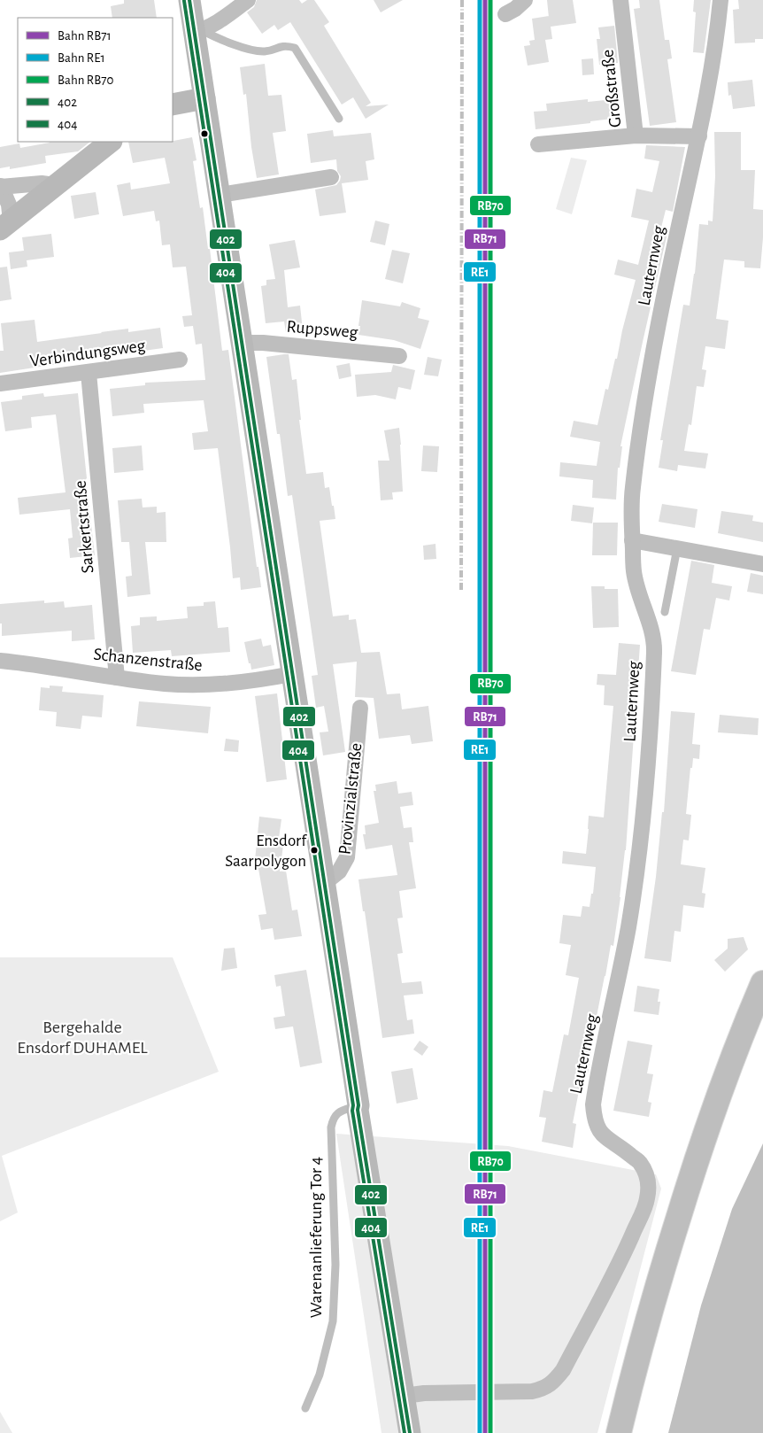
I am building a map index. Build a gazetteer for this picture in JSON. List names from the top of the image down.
{
  "streets": {
    "street": [
      "Großstraße",
      "Lauternweg",
      "Ruppsweg",
      "Verbindungsweg",
      "Sarkertstraße",
      "Schanzenstraße",
      "Provinzialstraße"
    ],
    "lane": ["Warenanlieferung Tor 4"]
  },
  "crossings": [
    ["Großstraße", "Lauternweg"],
    ["Lauternweg", "Provinzialstraße"],
    ["Ruppsweg", "Provinzialstraße"],
    ["Verbindungsweg", "Sarkertstraße"],
    ["Sarkertstraße", "Schanzenstraße"],
    ["Schanzenstraße", "Provinzialstraße"],
    ["Provinzialstraße", "Warenanlieferung Tor 4"]
  ],
  "parks": ["Bergehalde Ensdorf DUHAMEL"],
  "places": ["Ensdorf Saarpolygon"],
  "lines": [
    "rail line RB71",
    "rail line RE1",
    "rail line RB70",
    "transit line 402",
    "transit line 404"
  ],
  "legend": [
    "Bahn RB71",
    "Bahn RE1",
    "Bahn RB70",
    "402",
    "404"
  ]
}
